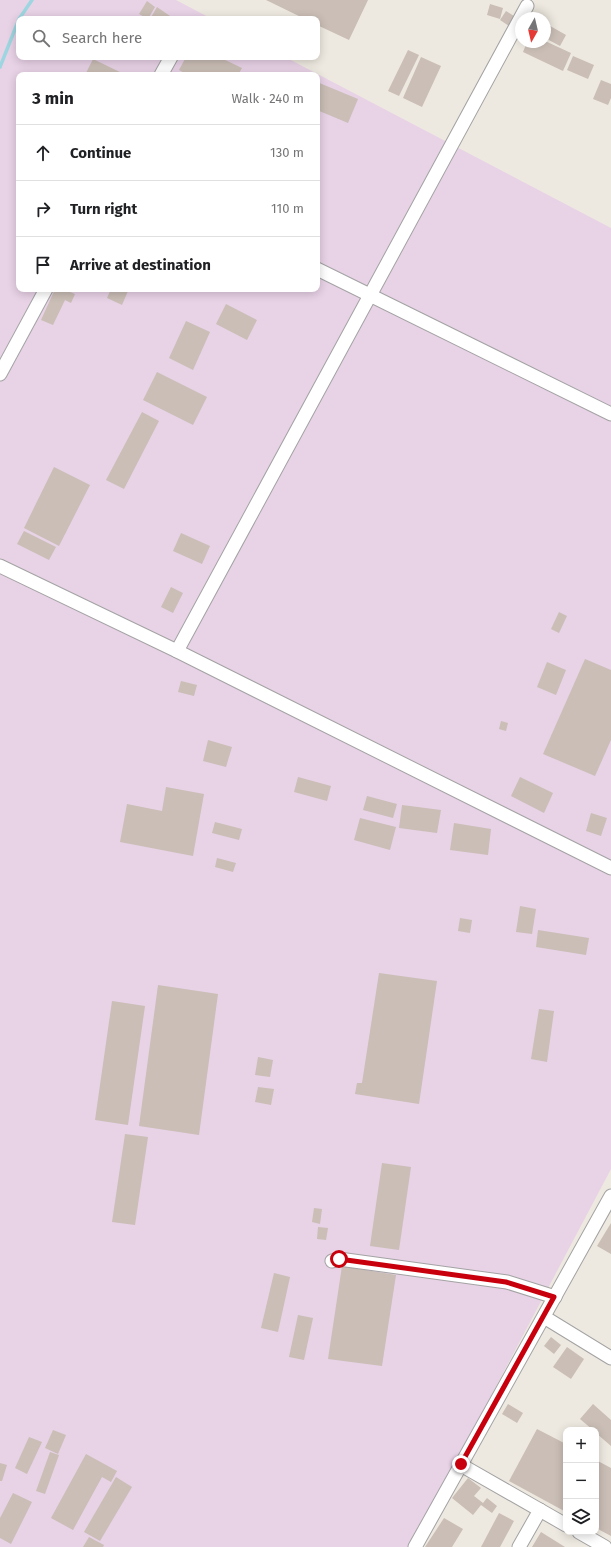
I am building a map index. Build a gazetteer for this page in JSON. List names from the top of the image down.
{
  "north": "bottom",
  "page": {
    "search": "Search here",
    "heading": ["3 min", "Walk · 240 m"],
    "list": [
      ["Continue", "130 m"],
      ["Turn right", "110 m"],
      "Arrive at destination"
    ],
    "map_buttons": ["+", "−"]
  }
}
